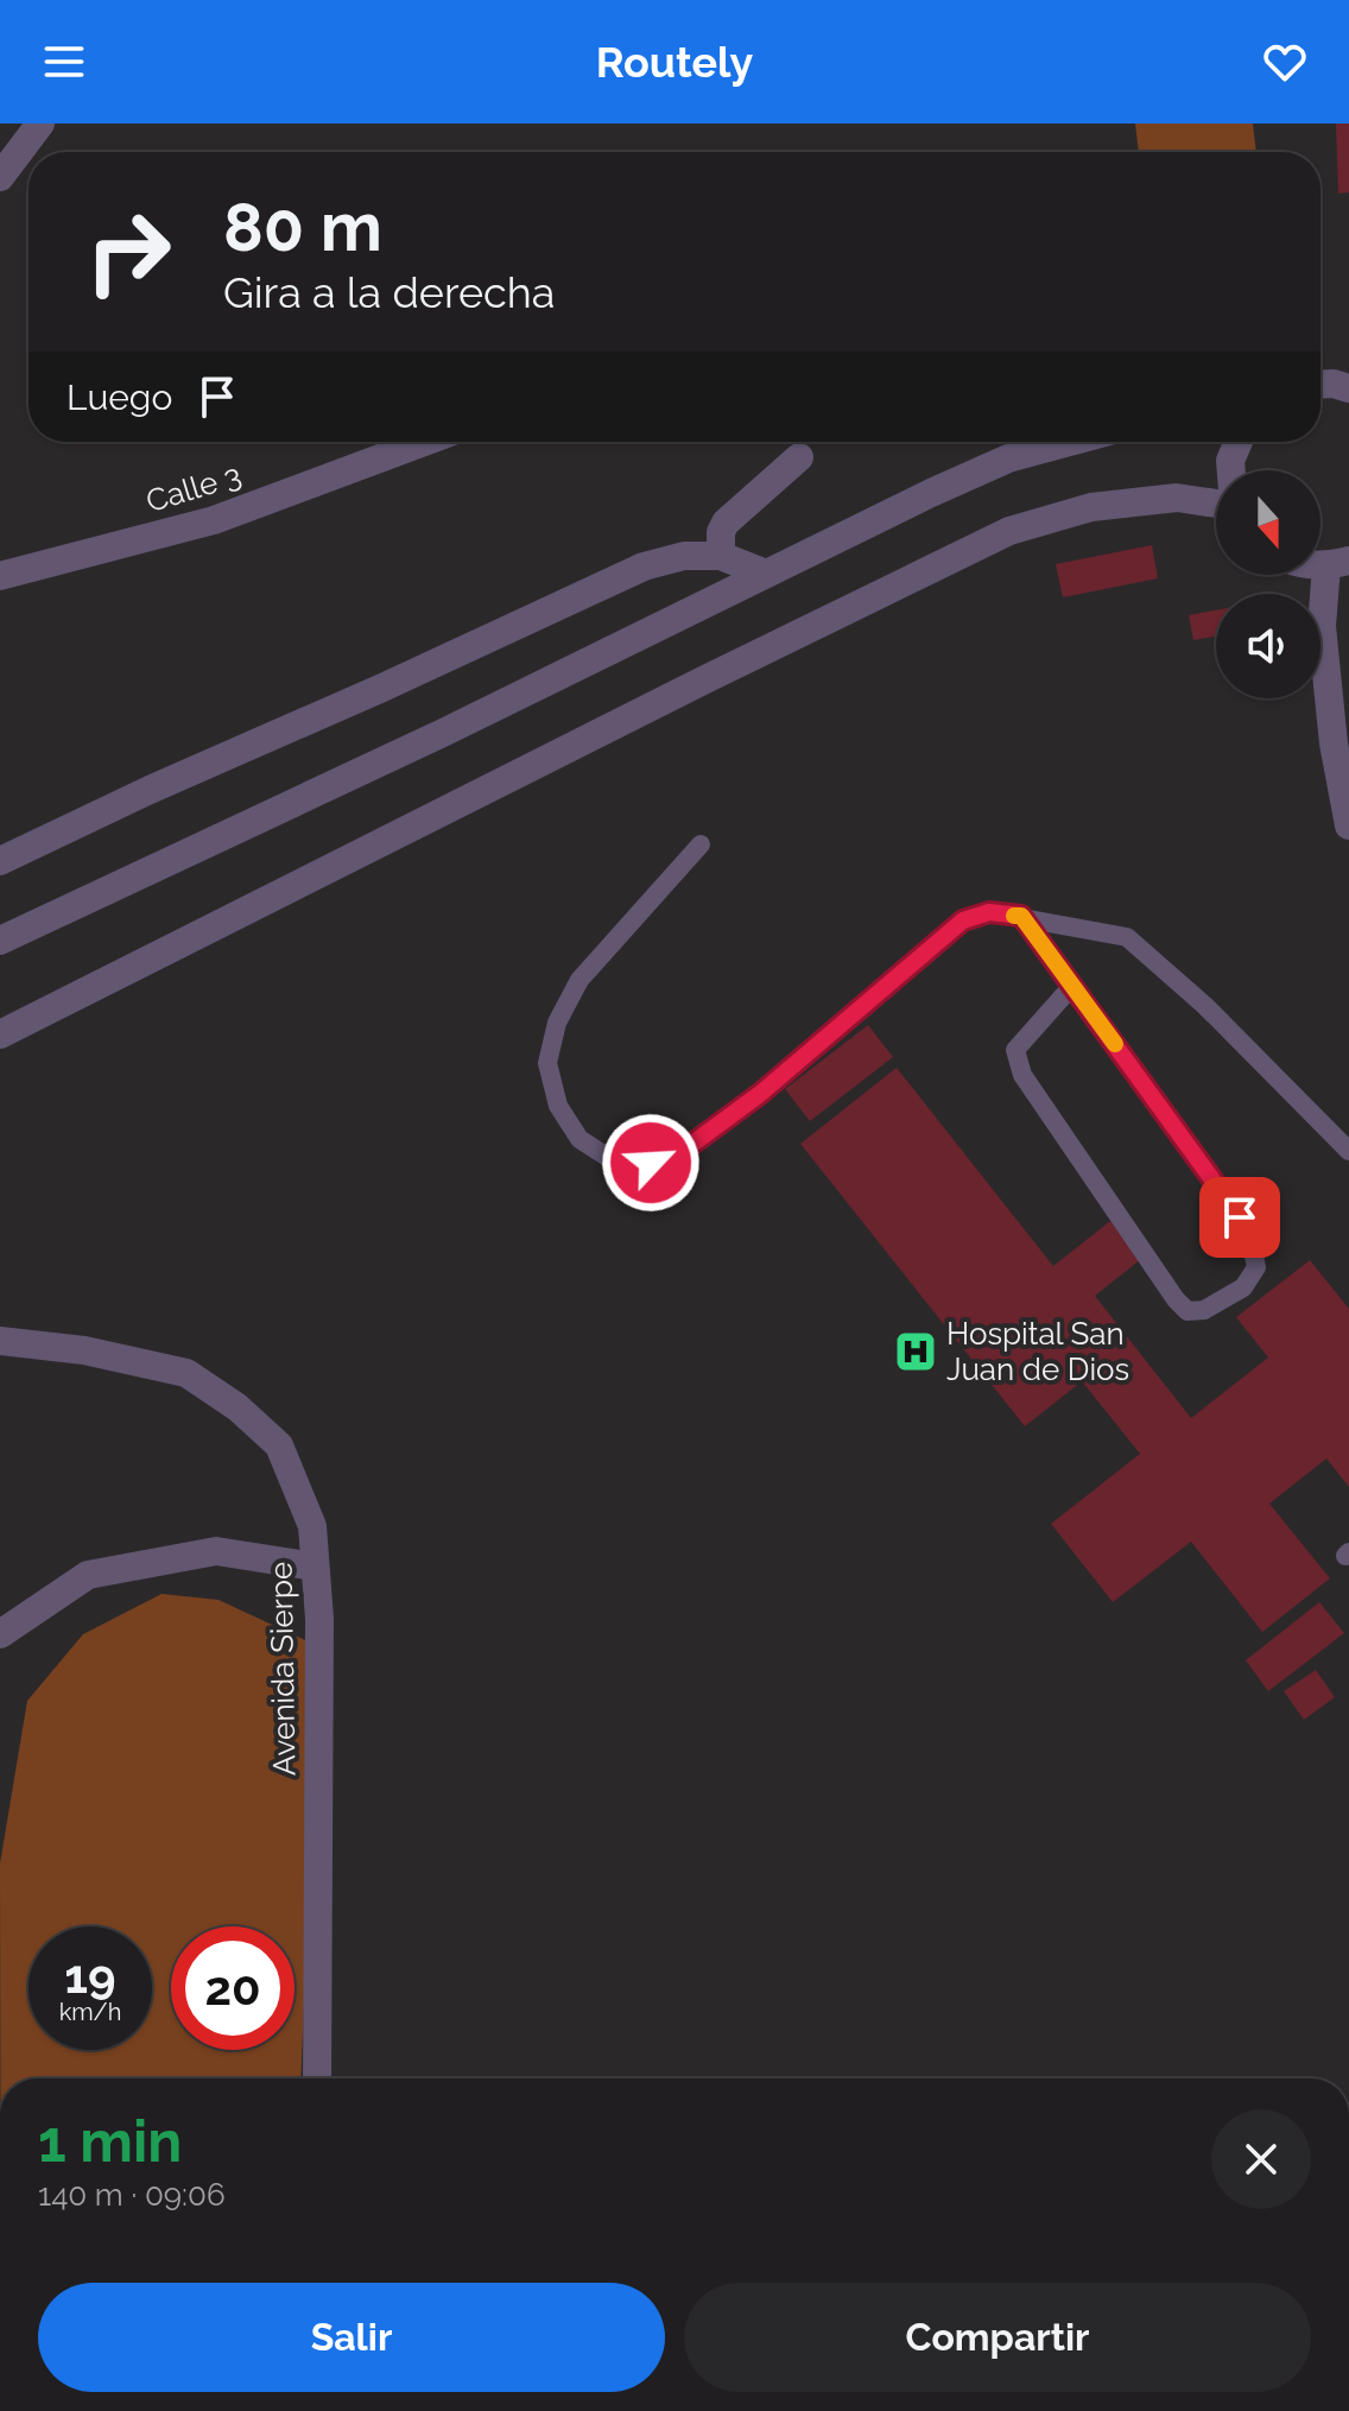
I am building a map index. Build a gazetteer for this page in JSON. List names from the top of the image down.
{
  "streets": {
    "street": ["Calle 3", "Avenida Sierpe"]
  },
  "places": {
    "hospital": ["Hospital San Juan de Dios"]
  },
  "north": "bottom",
  "page": {
    "header": "Routely",
    "turn": ["80 m", "Gira a la derecha"],
    "then": "Luego",
    "speed": "19 km/h",
    "limit": "20",
    "heading": ["1 min", "140 m · 09:06"],
    "buttons": ["Salir", "Compartir"]
  }
}
